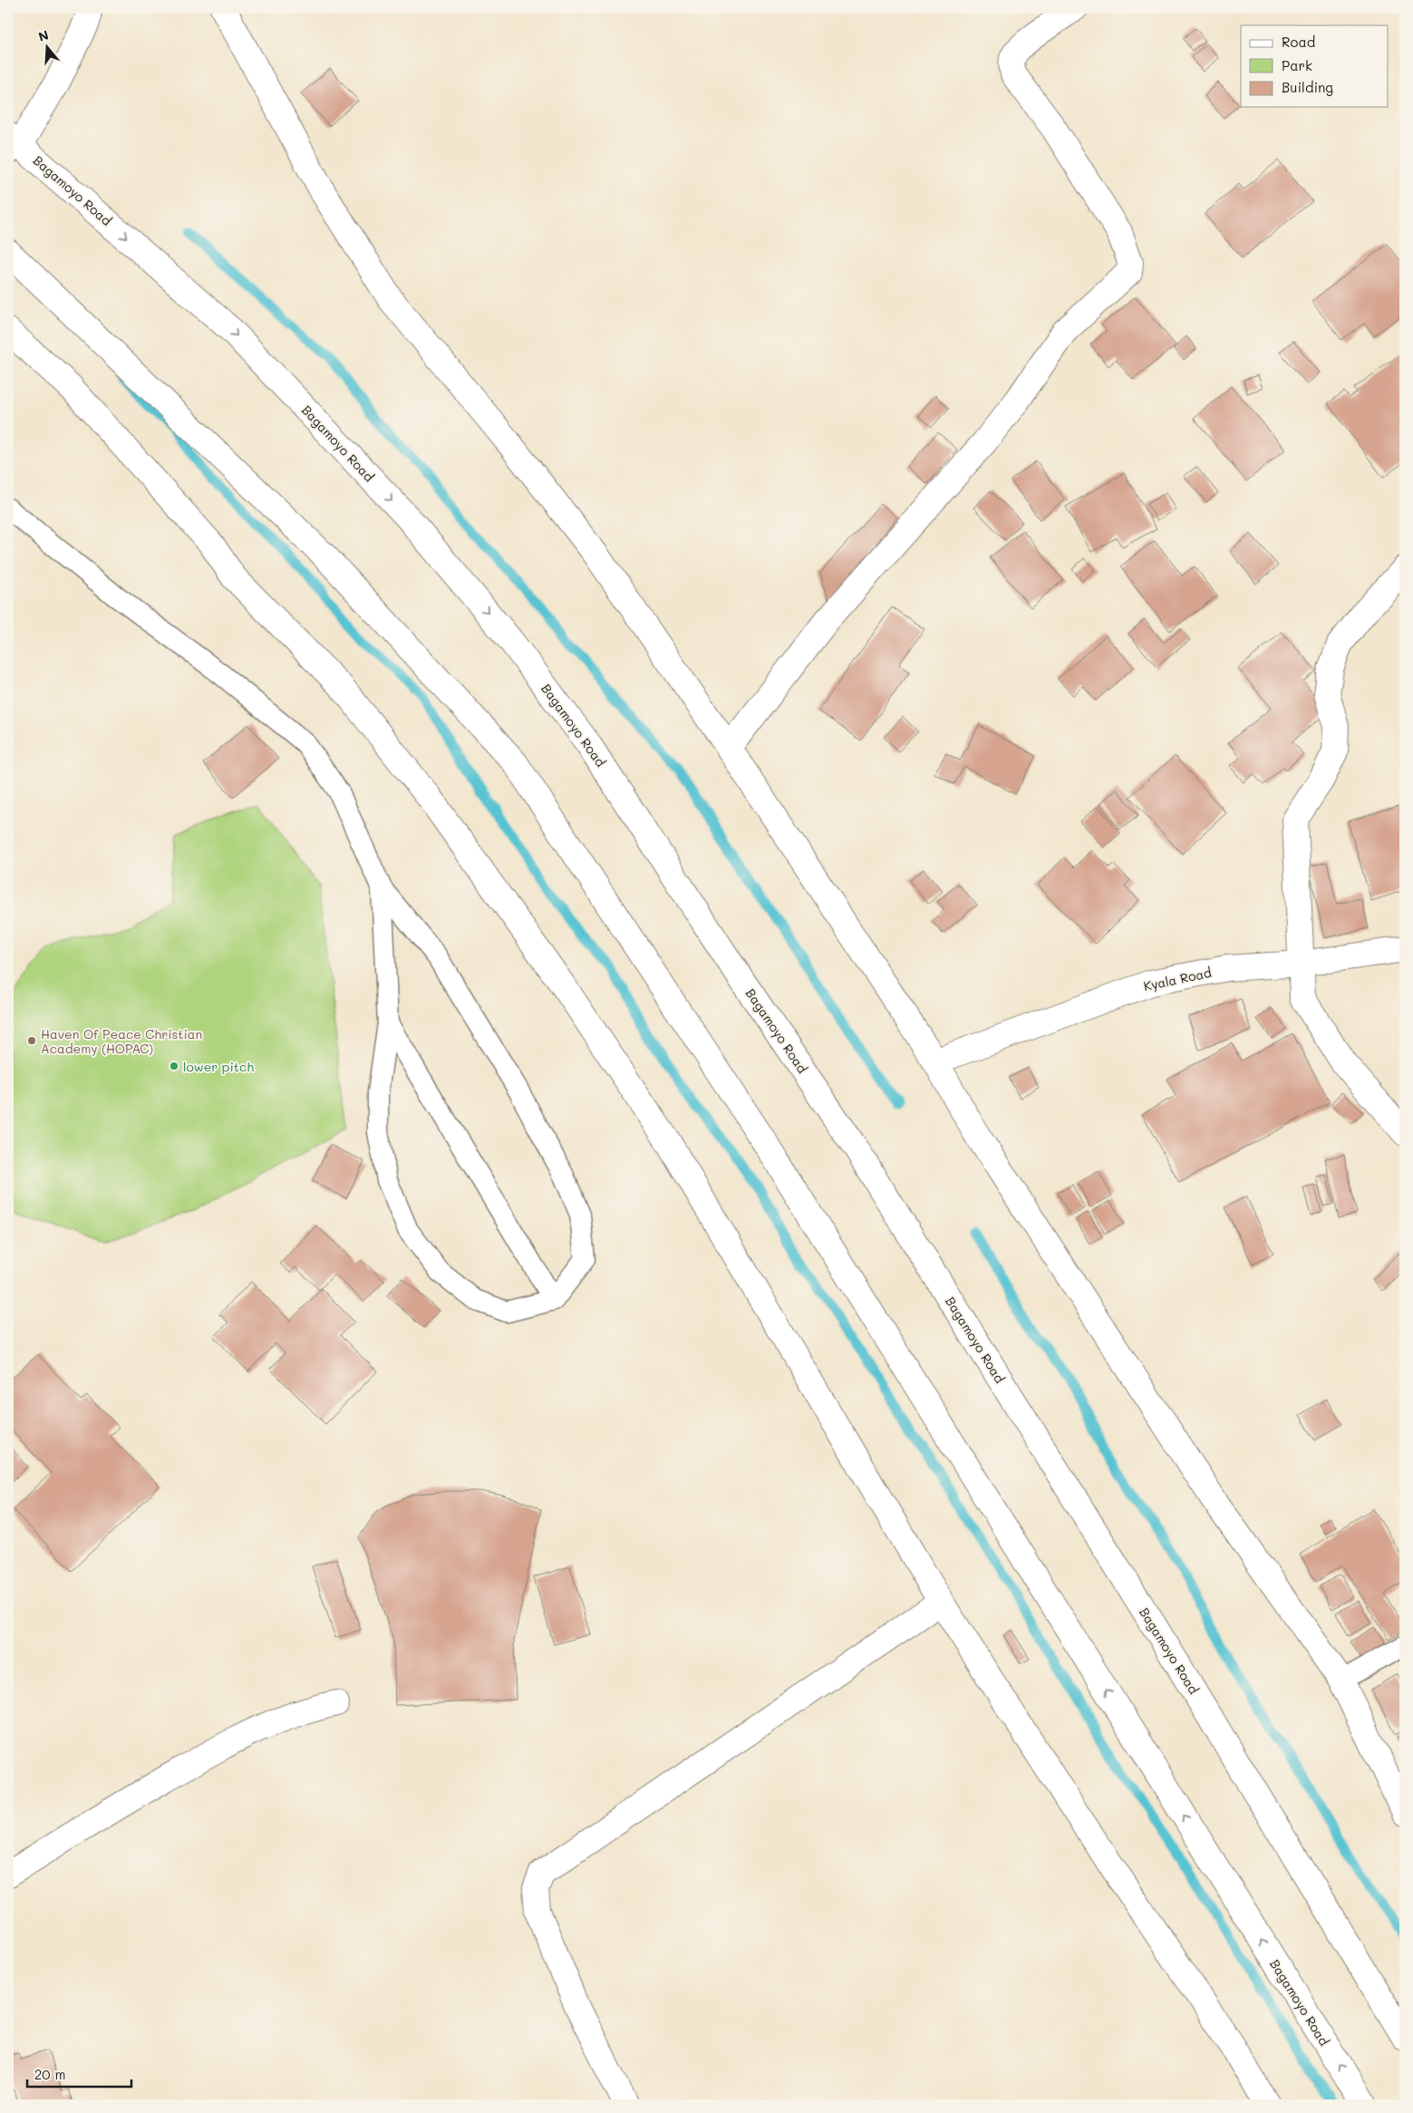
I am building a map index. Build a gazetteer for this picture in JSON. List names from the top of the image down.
{
  "streets": {
    "main road": ["Bagamoyo Road", "Kyala Road"]
  },
  "places": ["Haven Of Peace Christian Academy (HOPAC)", "lower pitch"],
  "legend": ["Road", "Park", "Building"],
  "scale_bar": "20 m",
  "north": "top"
}
